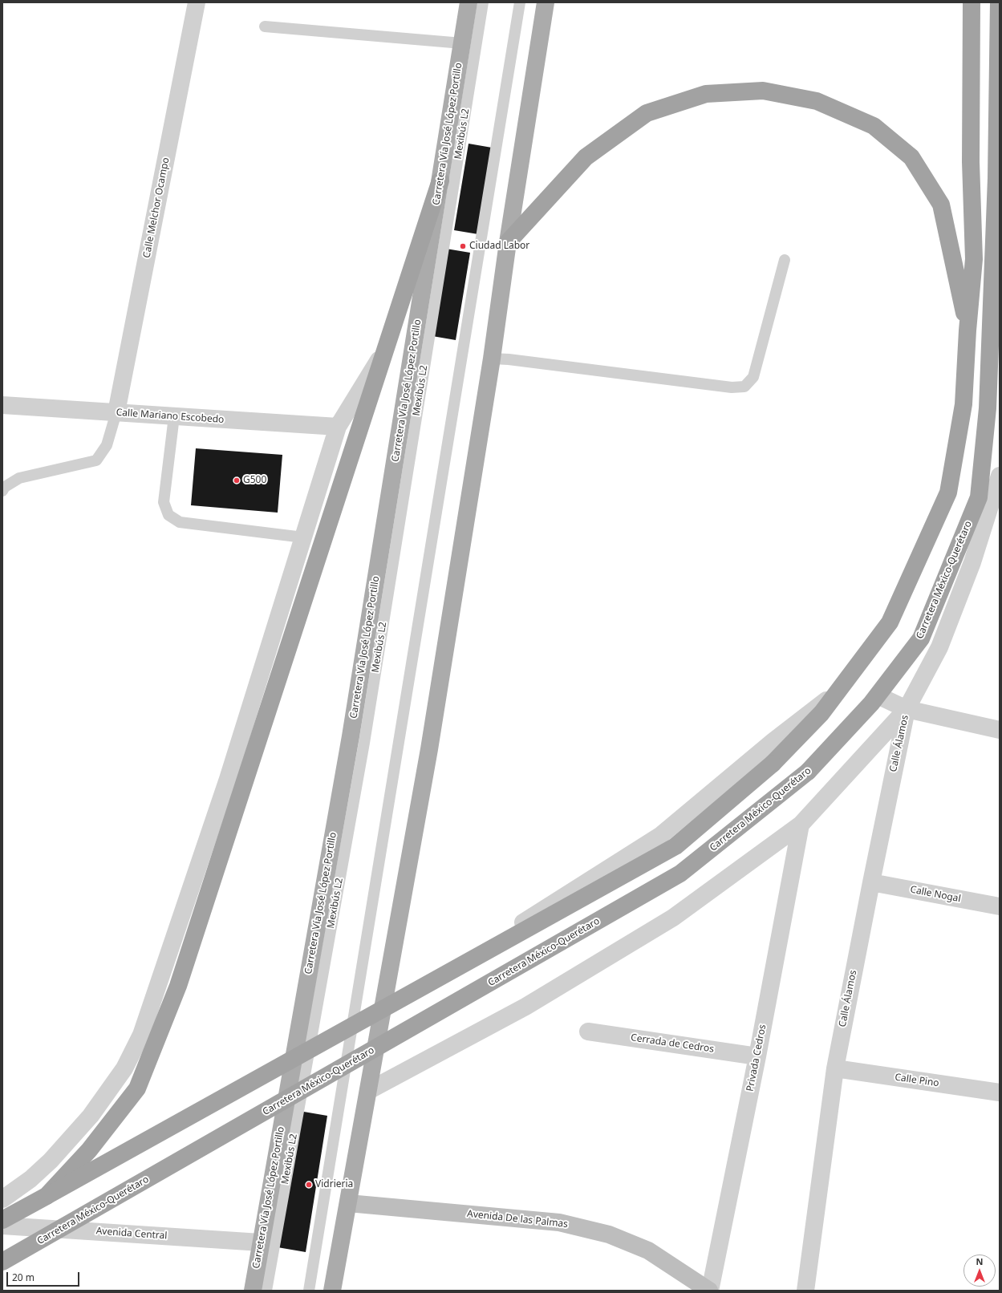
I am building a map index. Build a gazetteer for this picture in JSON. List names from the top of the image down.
{
  "streets": {
    "highway": ["Carretera México-Querétaro"],
    "main road": ["Carretera Vía José López Portillo", "Avenida De las Palmas"],
    "street": [
      "Calle Melchor Ocampo",
      "Calle Mariano Escobedo",
      "Calle Álamos",
      "Calle Nogal",
      "Cerrada de Cedros",
      "Privada Cedros",
      "Calle Pino",
      "Avenida Central"
    ],
    "lane": ["Mexibús L2"]
  },
  "crossings": [
    ["Carretera Vía José López Portillo", "Avenida Central"],
    ["Calle Melchor Ocampo", "Calle Mariano Escobedo"],
    ["Calle Álamos", "Calle Nogal"],
    ["Calle Álamos", "Calle Pino"],
    ["Cerrada de Cedros", "Privada Cedros"],
    ["Privada Cedros", "Avenida De las Palmas"]
  ],
  "places": ["Ciudad Labor", "G500", "Vidrieria"],
  "scale_bar": "20 m",
  "north": "top"
}
